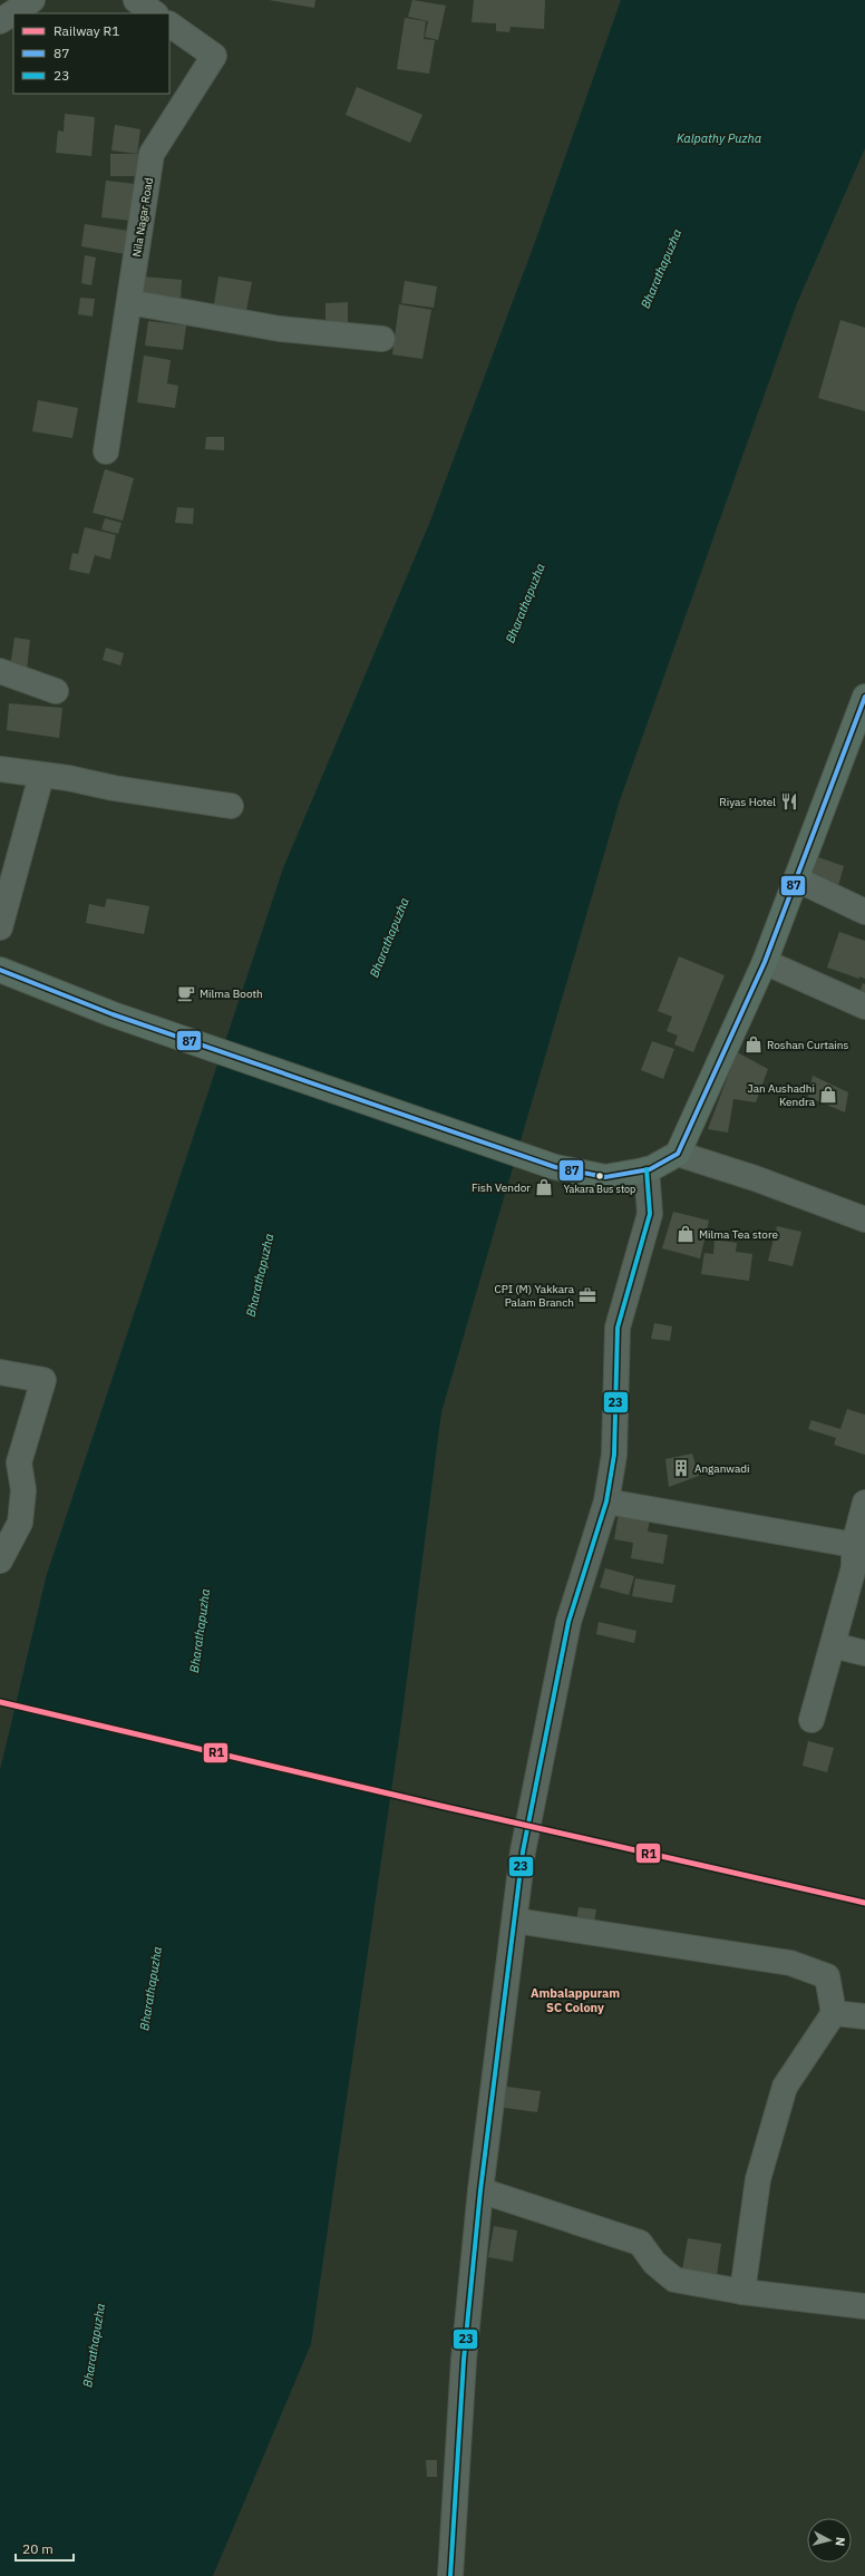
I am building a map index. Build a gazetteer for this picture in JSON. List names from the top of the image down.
{
  "streets": {
    "street": ["Nila Nagar Road"]
  },
  "districts": ["Ambalappuram SC Colony"],
  "water": ["Kalpathy Puzha", "Bharathapuzha"],
  "places": {
    "restaurant": ["Riyas Hotel"],
    "cafe": ["Milma Booth"],
    "shop": [
      "Roshan Curtains",
      "Jan Aushadhi Kendra",
      "Fish Vendor",
      "Milma Tea store"
    ],
    "other": ["Yakara Bus stop"],
    "office": ["CPI (M) Yakkara Palam Branch"],
    "building": ["Anganwadi"]
  },
  "lines": ["transit line 87", "transit line 23", "rail line R1"],
  "legend": ["Railway R1", "87", "23"],
  "scale_bar": "20 m",
  "north": "right"
}
